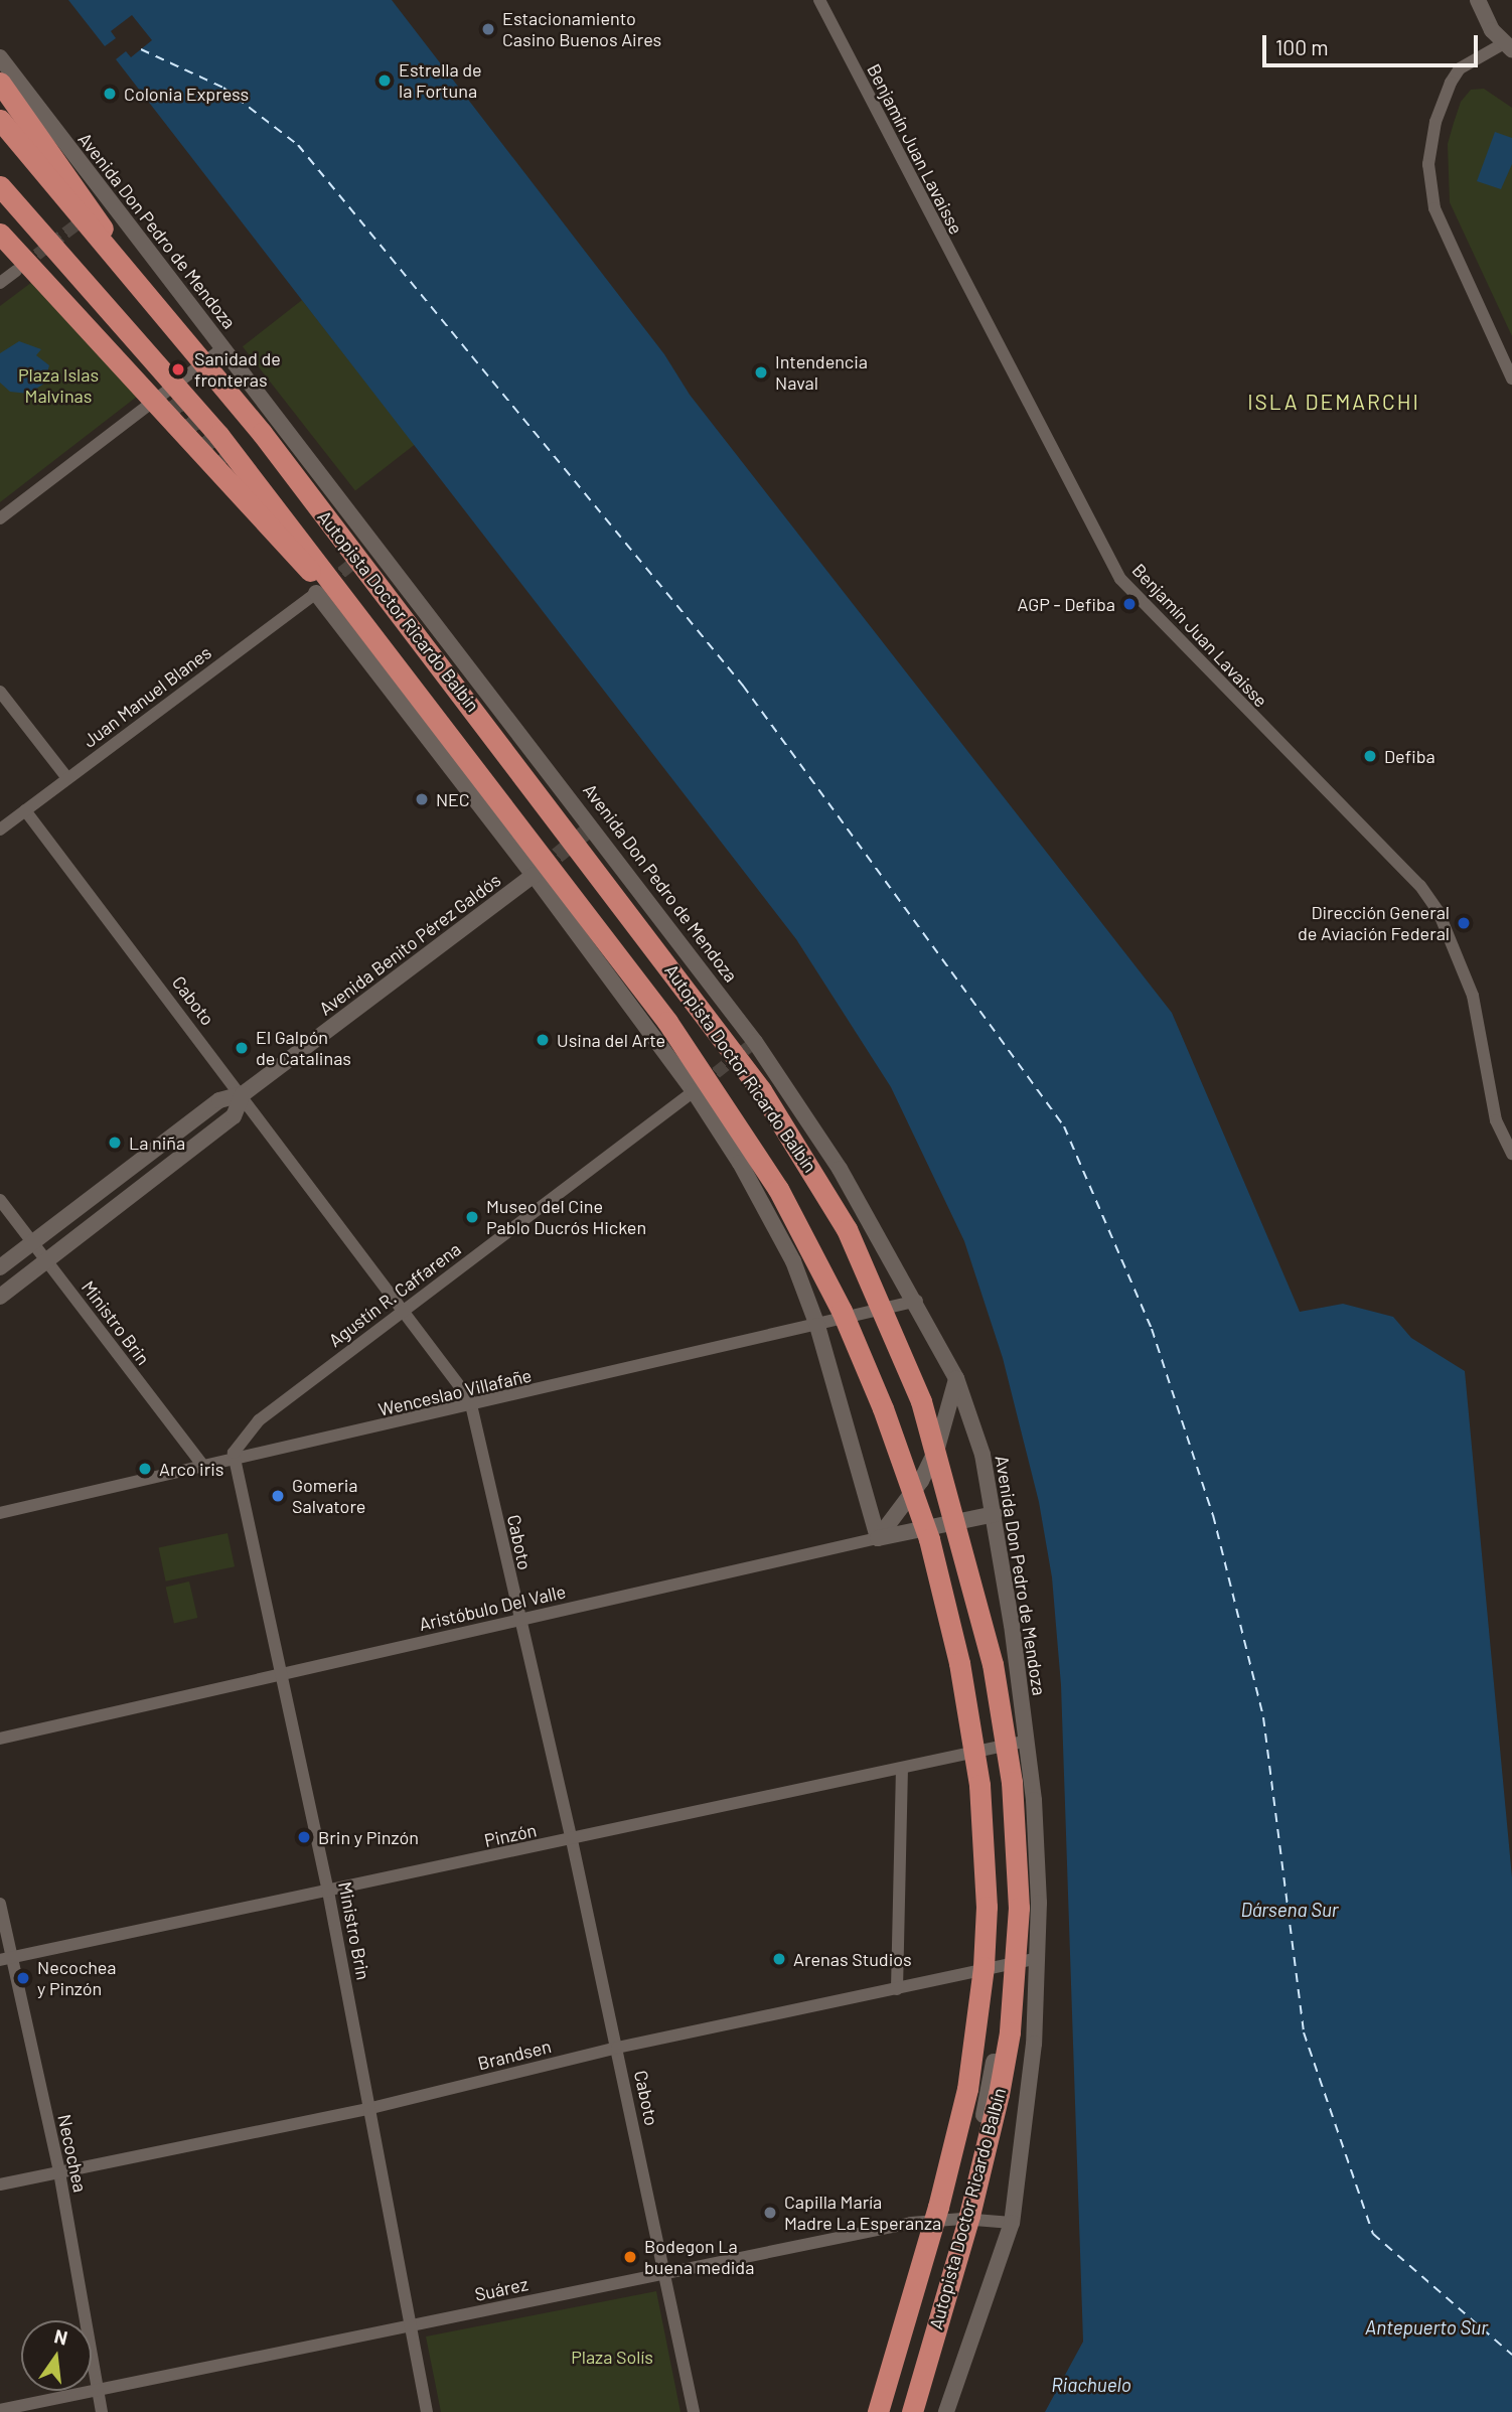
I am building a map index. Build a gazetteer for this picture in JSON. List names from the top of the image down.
{
  "streets": {
    "highway": ["Autopista Doctor Ricardo Balbín"],
    "main road": ["Avenida Don Pedro de Mendoza", "Avenida Benito Pérez Galdós", "Aristóbulo Del Valle"],
    "street": [
      "Benjamín Juan Lavaisse",
      "Juan Manuel Blanes",
      "Caboto",
      "Agustín R. Caffarena",
      "Ministro Brin",
      "Wenceslao Villafañe",
      "Pinzón",
      "Brandsen",
      "Necochea",
      "Suárez"
    ]
  },
  "crossings": [
    ["Avenida Don Pedro de Mendoza", "Wenceslao Villafañe"],
    ["Avenida Don Pedro de Mendoza", "Aristóbulo Del Valle"],
    ["Avenida Don Pedro de Mendoza", "Pinzón"],
    ["Avenida Don Pedro de Mendoza", "Brandsen"],
    ["Avenida Don Pedro de Mendoza", "Suárez"],
    ["Juan Manuel Blanes", "Caboto"],
    ["Avenida Benito Pérez Galdós", "Caboto"],
    ["Avenida Benito Pérez Galdós", "Ministro Brin"],
    ["Caboto", "Agustín R. Caffarena"],
    ["Caboto", "Wenceslao Villafañe"],
    ["Caboto", "Aristóbulo Del Valle"],
    ["Caboto", "Pinzón"],
    ["Caboto", "Brandsen"],
    ["Caboto", "Suárez"],
    ["Agustín R. Caffarena", "Ministro Brin"],
    ["Agustín R. Caffarena", "Wenceslao Villafañe"],
    ["Ministro Brin", "Wenceslao Villafañe"],
    ["Ministro Brin", "Aristóbulo Del Valle"],
    ["Ministro Brin", "Pinzón"],
    ["Ministro Brin", "Brandsen"],
    ["Ministro Brin", "Suárez"],
    ["Pinzón", "Necochea"],
    ["Brandsen", "Necochea"],
    ["Necochea", "Suárez"]
  ],
  "districts": ["ISLA DEMARCHI"],
  "water": ["Dársena Sur", "Antepuerto Sur", "Riachuelo"],
  "parks": ["Plaza Islas Malvinas", "Plaza Solís"],
  "places": [
    "Estacionamiento Casino Buenos Aires",
    "Estrella de la Fortuna",
    "Colonia Express",
    "Sanidad de fronteras",
    "Intendencia Naval",
    "AGP - Defiba",
    "Defiba",
    "NEC",
    "Dirección General de Aviación Federal",
    "Usina del Arte",
    "El Galpón de Catalinas",
    "La niña",
    "Museo del Cine Pablo Ducrós Hicken",
    "Arco iris",
    "Gomeria Salvatore",
    "Brin y Pinzón",
    "Arenas Studios",
    "Necochea y Pinzón",
    "Capilla María Madre La Esperanza",
    "Bodegon La buena medida"
  ],
  "scale_bar": "100 m",
  "north": "top"
}
